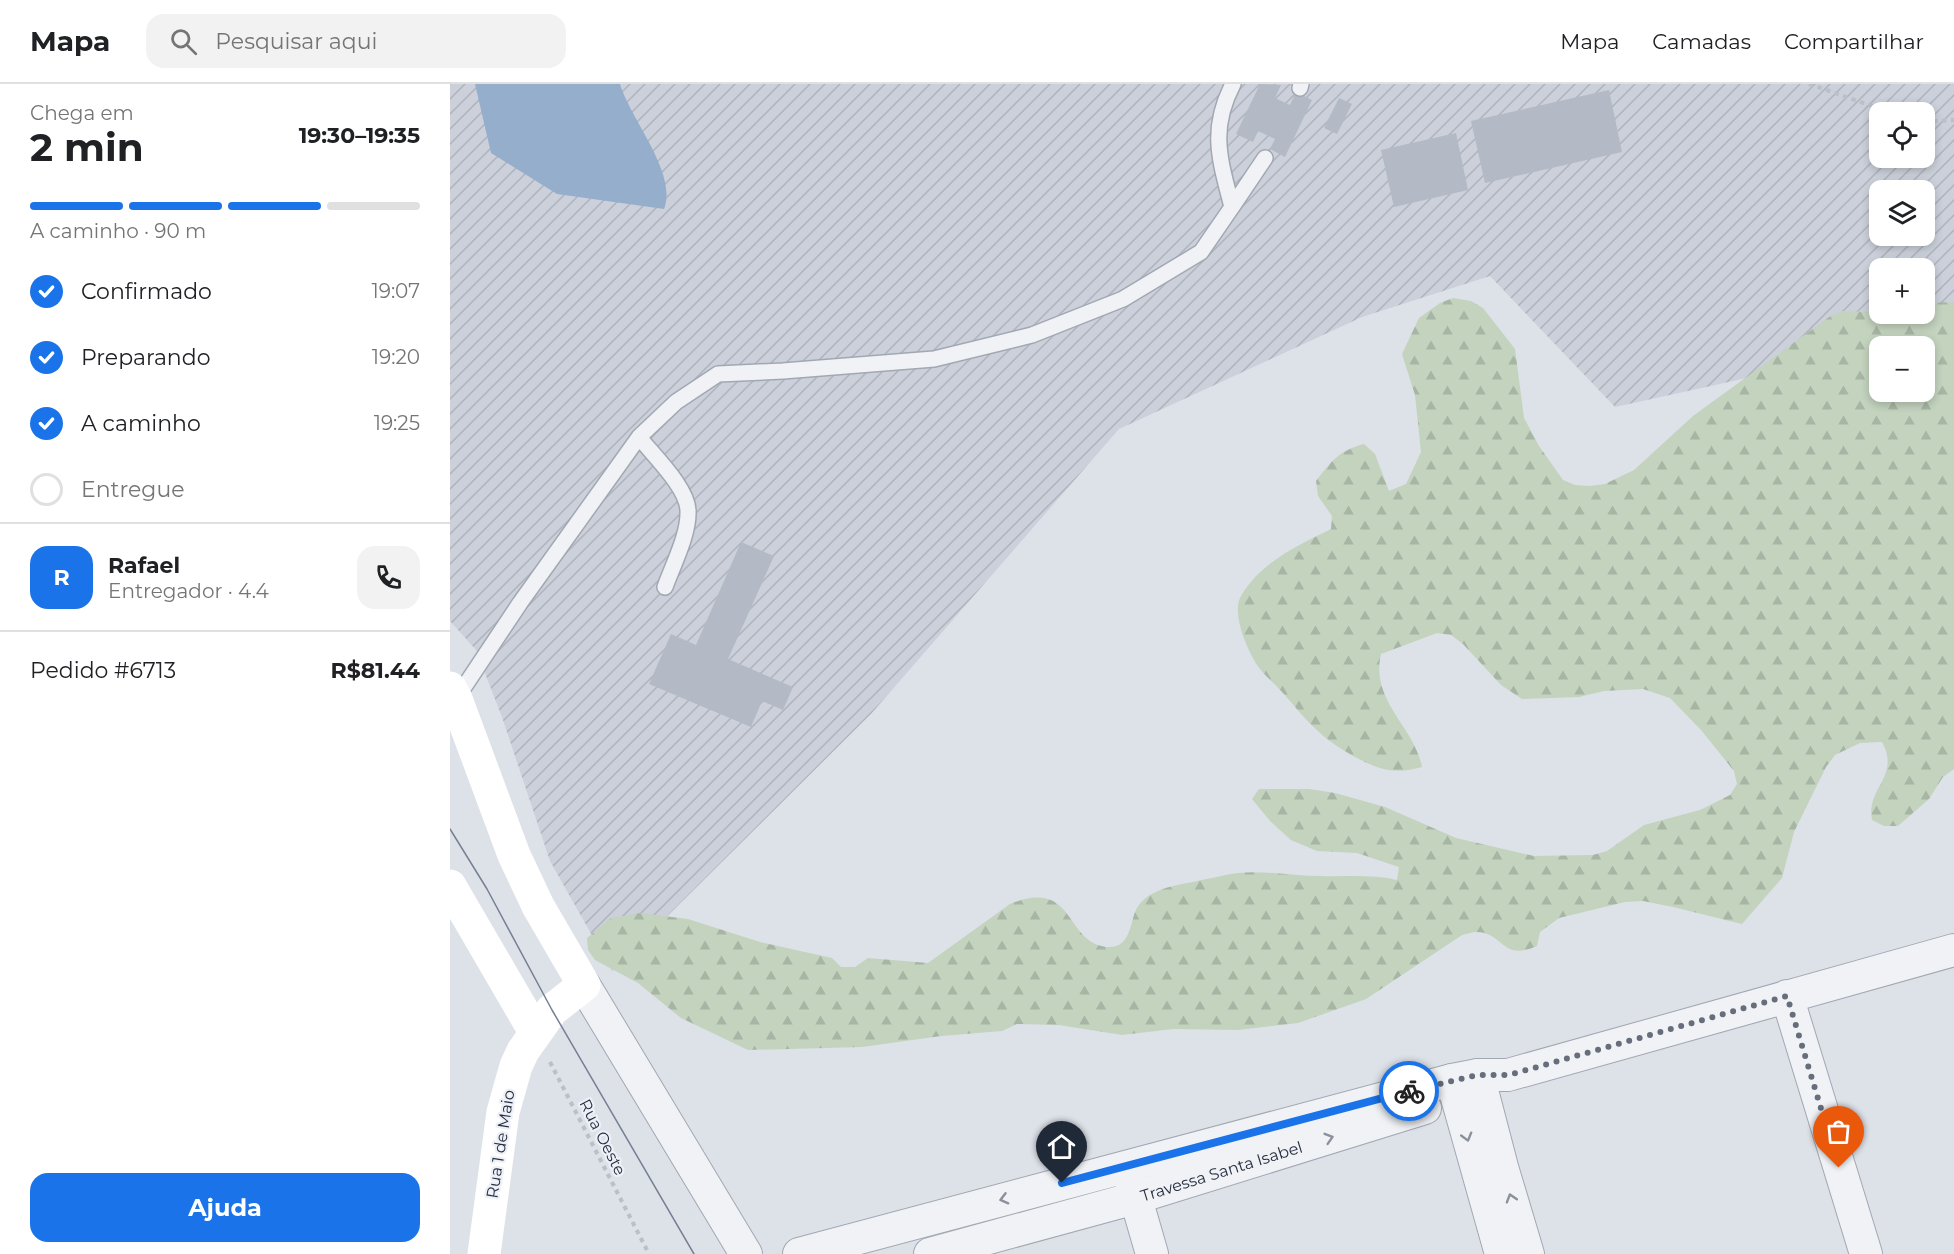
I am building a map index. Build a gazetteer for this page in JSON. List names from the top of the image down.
{
  "streets": {
    "main road": ["Rua 1 de Maio"],
    "street": ["Travessa Santa Isabel"],
    "path": ["Rua Oeste"]
  },
  "crossings": [
    ["Rua Oeste", "Rua 1 de Maio"]
  ],
  "page": {
    "header": "Mapa",
    "search": "Pesquisar aqui",
    "nav": ["Mapa", "Camadas", "Compartilhar"],
    "heading": ["2 min", "Chega em", "19:30–19:35"],
    "panel": [
      "Rafael",
      "Entregador · 4.4",
      "Pedido #6713",
      "R$81.44"
    ],
    "map_buttons": ["+", "−"],
    "bar": "A caminho · 90 m",
    "list": [
      ["Confirmado", "19:07"],
      ["Preparando", "19:20"],
      ["A caminho", "19:25"],
      "Entregue"
    ],
    "round": "R",
    "buttons": "Ajuda"
  }
}
